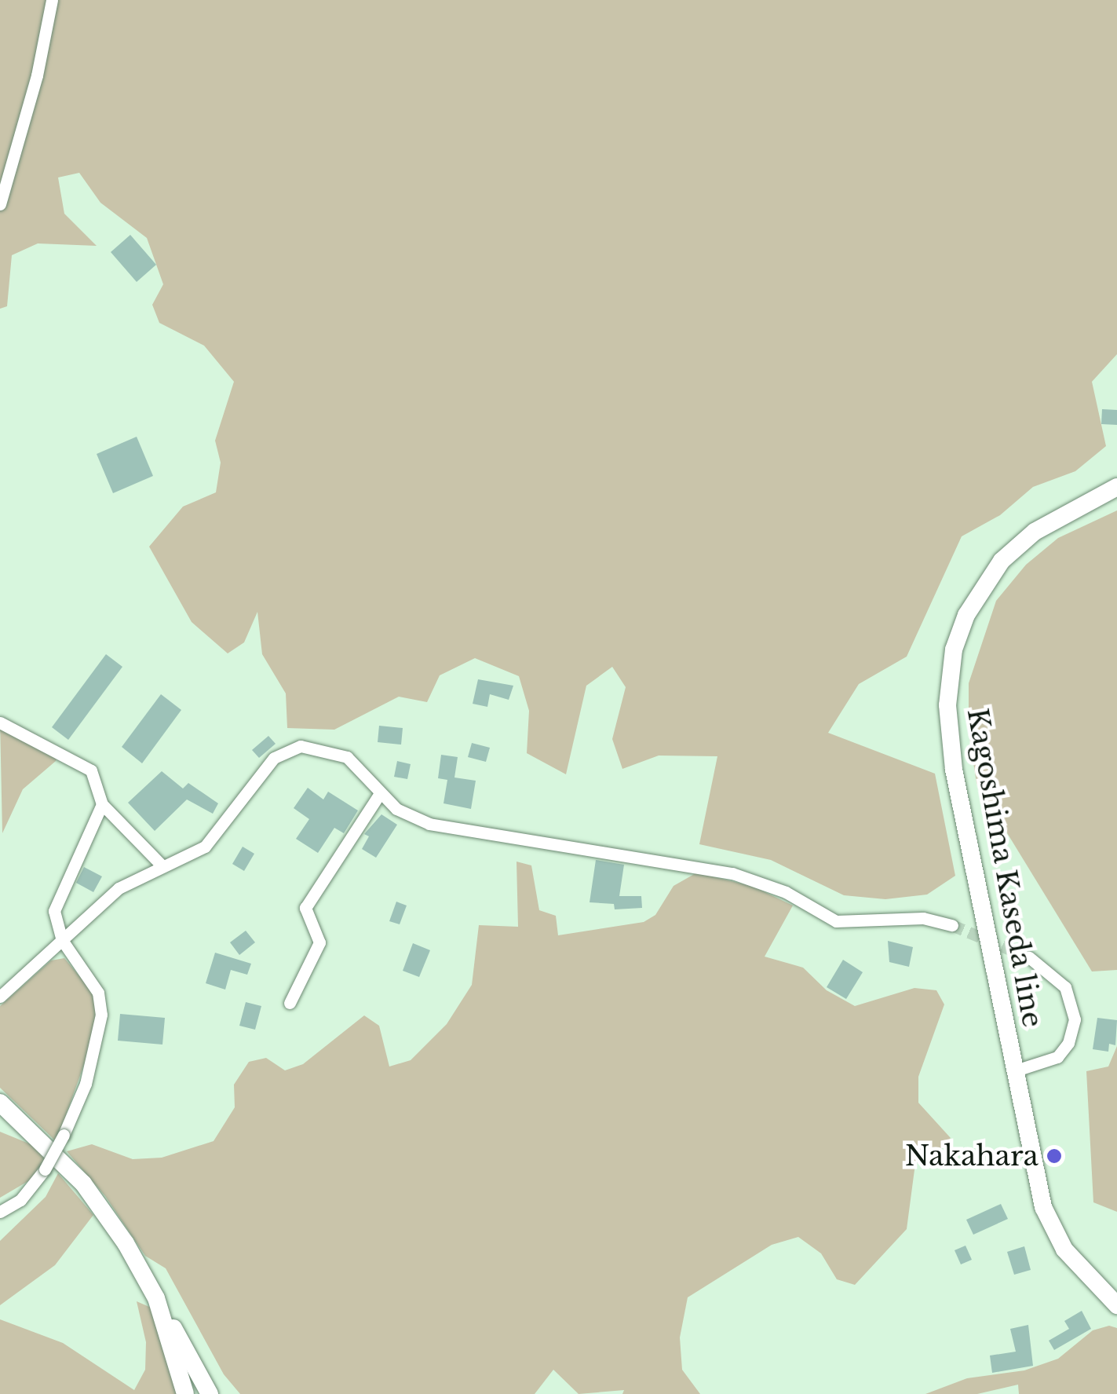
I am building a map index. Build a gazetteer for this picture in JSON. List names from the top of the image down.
{
  "streets": {
    "main road": ["Kagoshima Kaseda line"]
  },
  "places": ["Nakahara"]
}
